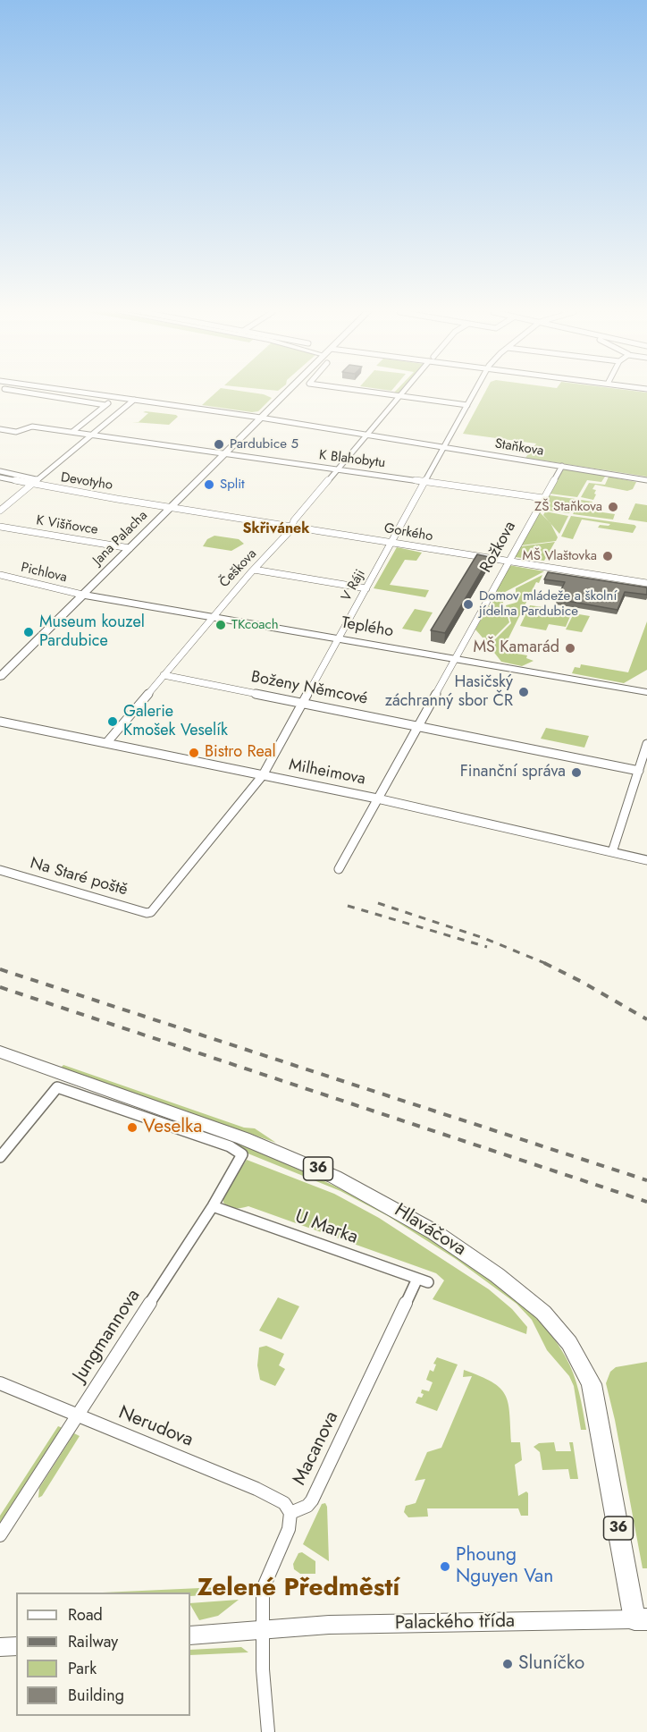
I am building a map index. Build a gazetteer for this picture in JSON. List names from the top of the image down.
{
  "streets": {
    "main road": [
      "Jana Palacha",
      "Teplého",
      "36",
      "Hlaváčova"
    ],
    "street": [
      "Staňkova",
      "K Blahobytu",
      "Devotyho",
      "K Višňovce",
      "Gorkého",
      "Rožkova",
      "Češkova",
      "Pichlova",
      "V Ráji",
      "Boženy Němcové",
      "Milheimova",
      "Na Staré poště",
      "U Marka",
      "Jungmannova",
      "Nerudova",
      "Macanova",
      "Palackého třída"
    ]
  },
  "crossings": [
    ["Staňkova", "Jana Palacha"],
    ["Staňkova", "Rožkova"],
    ["Staňkova", "Češkova"],
    ["Staňkova", "V Ráji"],
    ["K Blahobytu", "Jana Palacha"],
    ["K Blahobytu", "Rožkova"],
    ["K Blahobytu", "Češkova"],
    ["K Blahobytu", "V Ráji"],
    ["Devotyho", "Gorkého"],
    ["Devotyho", "Jana Palacha"],
    ["K Višňovce", "Jana Palacha"],
    ["Gorkého", "Jana Palacha"],
    ["Gorkého", "Rožkova"],
    ["Gorkého", "Češkova"],
    ["Gorkého", "V Ráji"],
    ["Jana Palacha", "Pichlova"],
    ["Jana Palacha", "Teplého"],
    ["Rožkova", "Teplého"],
    ["Rožkova", "Boženy Němcové"],
    ["Rožkova", "Milheimova"],
    ["Češkova", "Teplého"],
    ["Češkova", "Boženy Němcové"],
    ["Češkova", "Milheimova"],
    ["Pichlova", "Teplého"],
    ["V Ráji", "Teplého"],
    ["V Ráji", "Boženy Němcové"],
    ["V Ráji", "Milheimova"],
    ["V Ráji", "Na Staré poště"],
    ["U Marka", "Jungmannova"],
    ["U Marka", "Macanova"],
    ["Hlaváčova", "Palackého třída"],
    ["Jungmannova", "Nerudova"],
    ["Nerudova", "Macanova"]
  ],
  "districts": ["Skřivánek", "Zelené Předměstí"],
  "places": [
    "Pardubice 5",
    "Split",
    "ZŠ Staňkova",
    "MŠ Vlaštovka",
    "Domov mládeže a školní jídelna Pardubice",
    "TKcoach",
    "Museum kouzel Pardubice",
    "MŠ Kamarád",
    "Hasičský záchranný sbor ČR",
    "Galerie Kmošek Veselík",
    "Bistro Real",
    "Finanční správa",
    "Veselka",
    "Phoung Nguyen Van",
    "Sluníčko"
  ],
  "legend": [
    "Road",
    "Railway",
    "Park",
    "Building"
  ]
}
